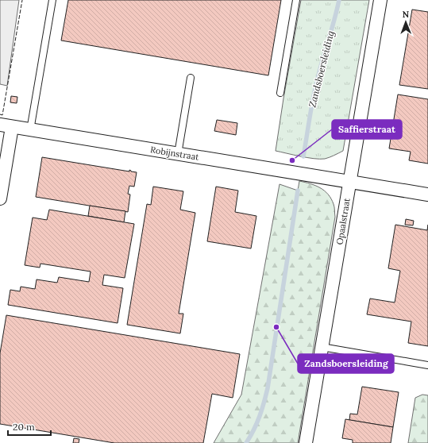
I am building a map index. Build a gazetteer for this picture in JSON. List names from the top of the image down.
{
  "streets": {
    "street": ["Robijnstraat", "Opaalstraat"]
  },
  "crossings": [
    ["Robijnstraat", "Opaalstraat"]
  ],
  "water": ["Zandsboersleiding"],
  "places": ["Saffierstraat", "Zandsboersleiding"],
  "scale_bar": "20 m",
  "north": "top"
}
